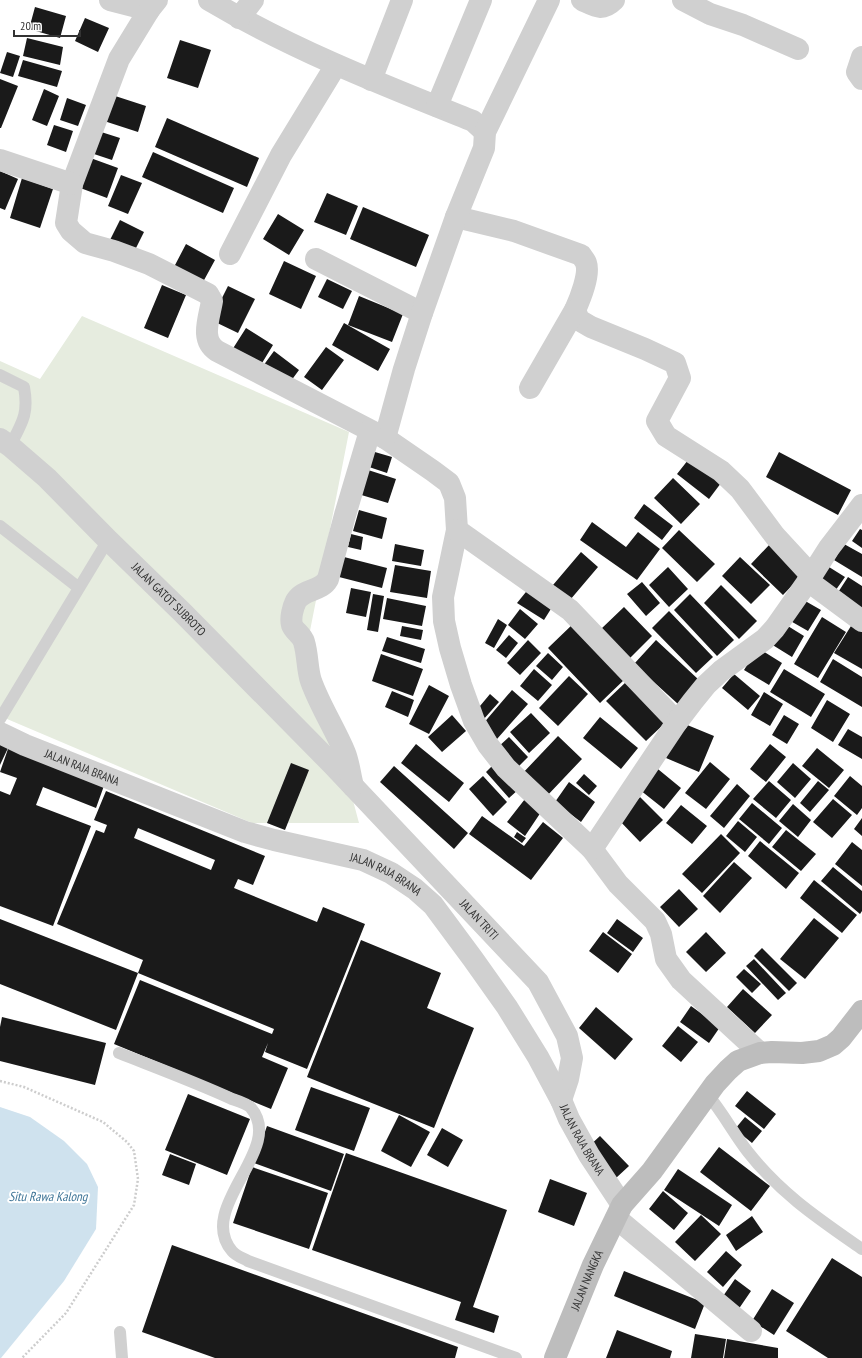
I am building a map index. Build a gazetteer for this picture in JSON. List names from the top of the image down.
{
  "streets": {
    "street": [
      "JALAN GATOT SUBROTO",
      "JALAN RAJA BRANA",
      "JALAN TRITI",
      "JALAN NANGKA"
    ]
  },
  "crossings": [
    ["JALAN GATOT SUBROTO", "JALAN TRITI"],
    ["JALAN RAJA BRANA", "JALAN TRITI"],
    ["JALAN RAJA BRANA", "JALAN NANGKA"]
  ],
  "water": ["Situ Rawa Kalong"],
  "scale_bar": "20 m"
}
